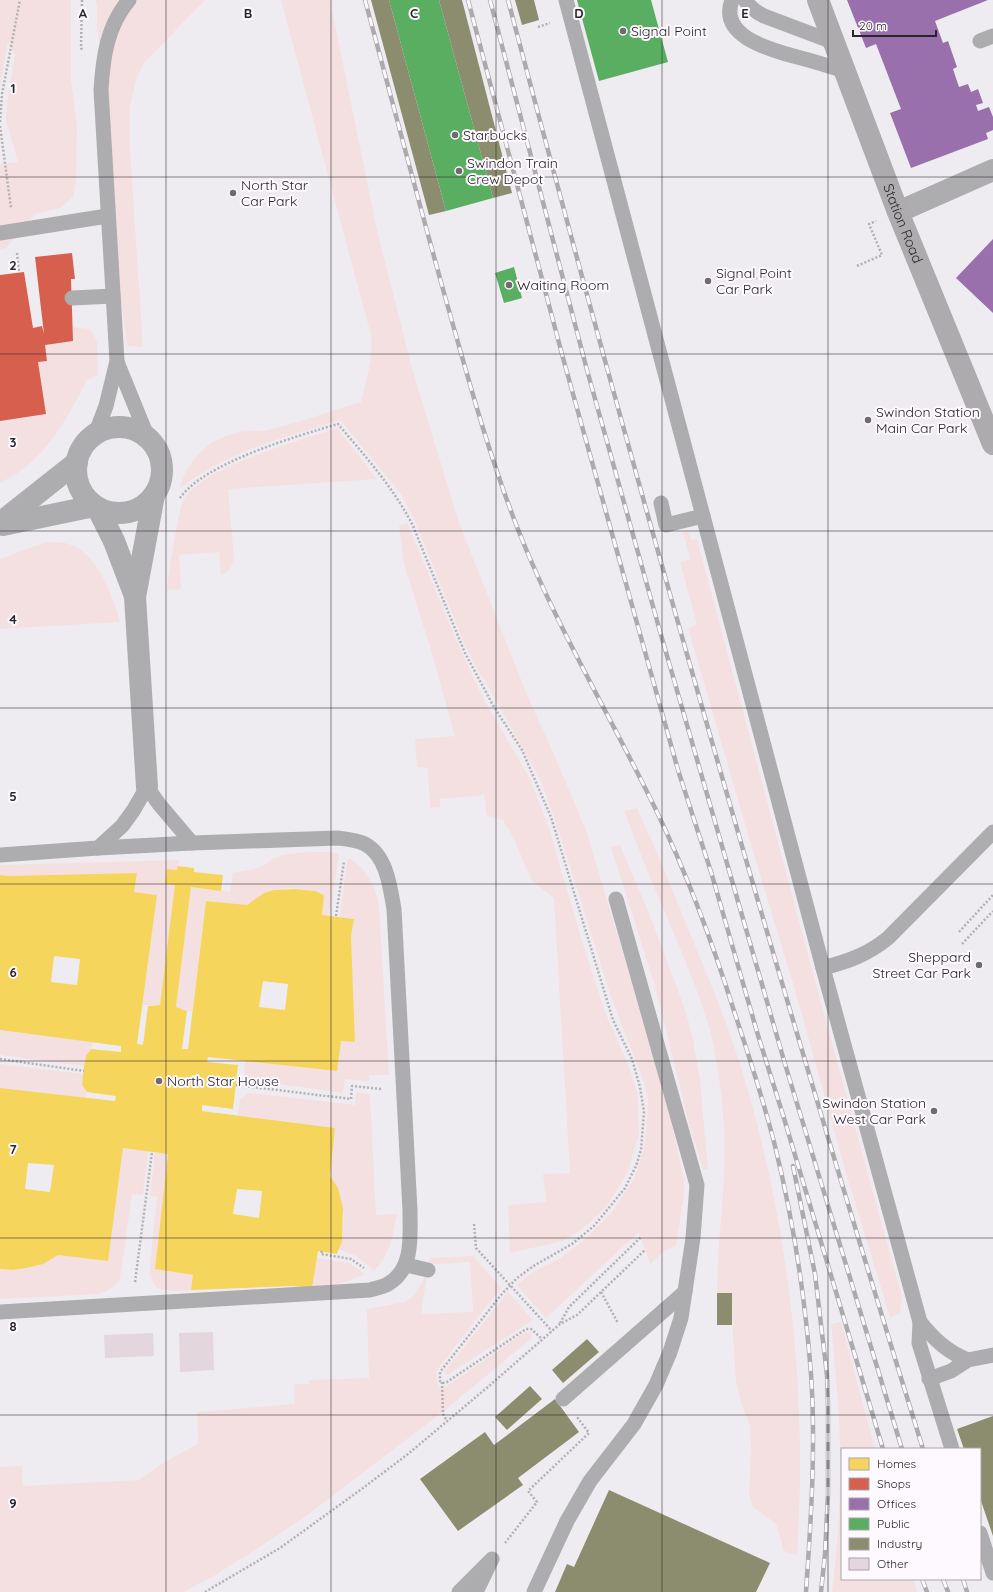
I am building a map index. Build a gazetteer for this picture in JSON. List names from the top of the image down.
{
  "streets": {
    "street": ["Station Road"]
  },
  "places": [
    "Signal Point",
    "Starbucks",
    "Swindon Train Crew Depot",
    "North Star Car Park",
    "Signal Point Car Park",
    "Waiting Room",
    "Swindon Station Main Car Park",
    "Sheppard Street Car Park",
    "North Star House",
    "Swindon Station West Car Park"
  ],
  "legend": [
    "Homes",
    "Shops",
    "Offices",
    "Public",
    "Industry",
    "Other"
  ],
  "scale_bar": "20 m",
  "grid": {
    "columns": [
      "A",
      "B",
      "C",
      "D",
      "E"
    ],
    "rows": [
      "1",
      "2",
      "3",
      "4",
      "5",
      "6",
      "7",
      "8",
      "9"
    ]
  }
}
